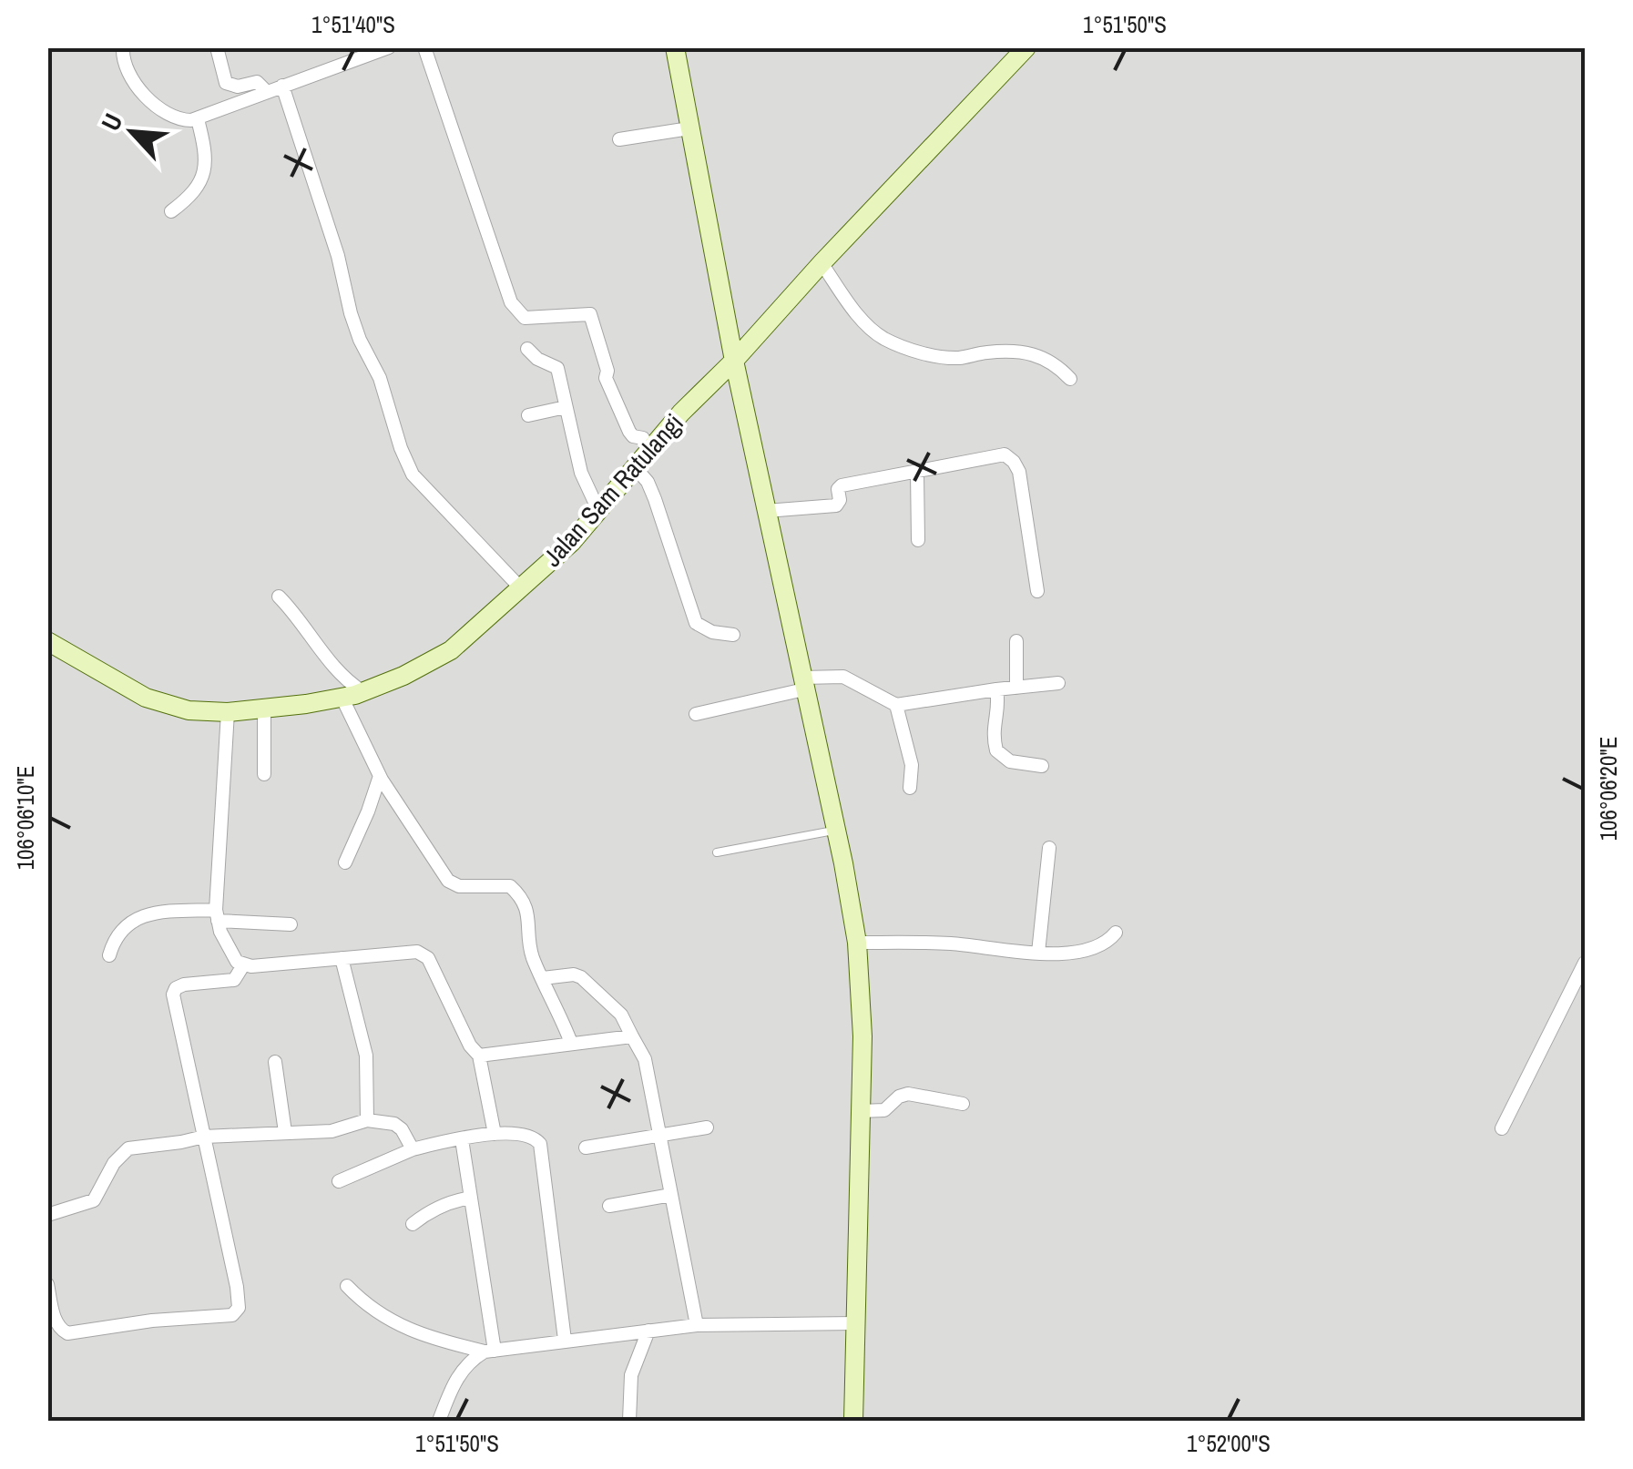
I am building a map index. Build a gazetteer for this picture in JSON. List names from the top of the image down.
{
  "streets": {
    "main road": ["Jalan Sam Ratulangi"]
  },
  "north": "top left",
  "coordinates": [
    "1°51'40\"S",
    "1°51'50\"S",
    "106°06'20\"E",
    "106°06'10\"E",
    "1°52'00\"S"
  ]
}
